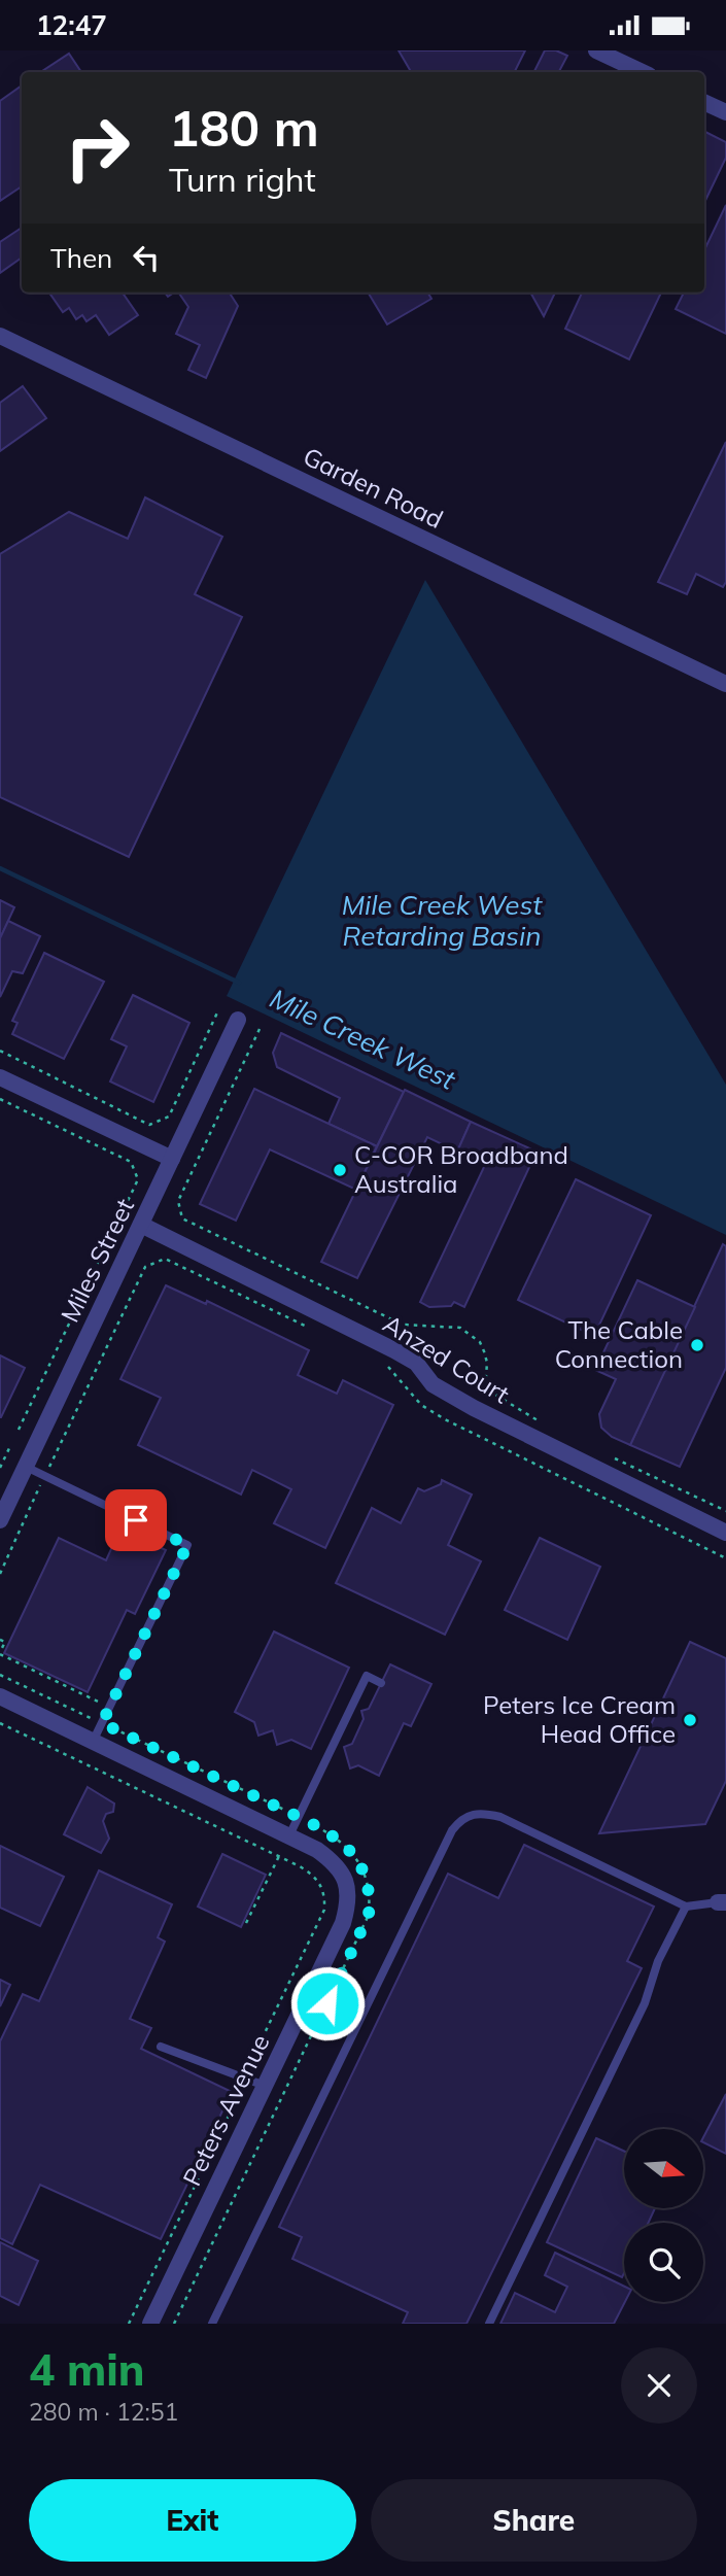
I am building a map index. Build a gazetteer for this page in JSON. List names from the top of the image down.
{
  "streets": {
    "street": [
      "Garden Road",
      "Miles Street",
      "Anzed Court",
      "Peters Avenue"
    ]
  },
  "crossings": [
    ["Miles Street", "Anzed Court"]
  ],
  "water": ["Mile Creek West Retarding Basin", "Mile Creek West"],
  "places": ["C-COR Broadband Australia", "The Cable Connection", "Peters Ice Cream Head Office"],
  "north": "right",
  "page": {
    "status": "12:47",
    "turn": ["180 m", "Turn right"],
    "then": "Then",
    "heading": ["4 min", "280 m · 12:51"],
    "buttons": ["Exit", "Share"]
  }
}
